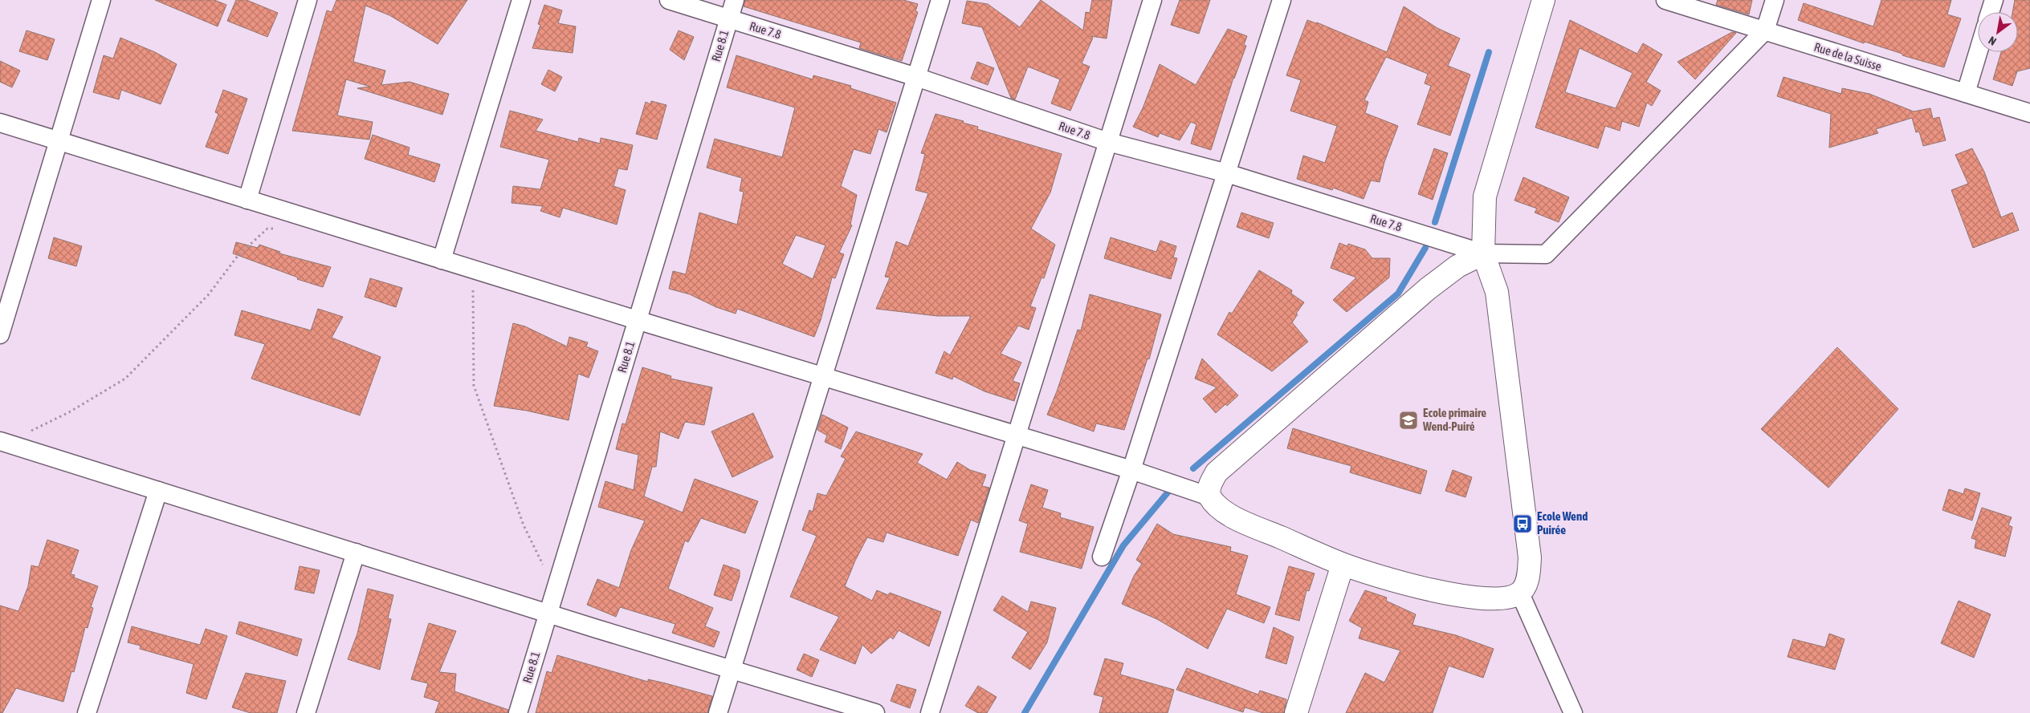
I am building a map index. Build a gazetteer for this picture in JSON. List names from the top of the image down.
{
  "streets": {
    "street": ["Rue 7.8", "Rue 8.1", "Rue de la Suisse"]
  },
  "crossings": [
    ["Rue 7.8", "Rue 8.1"],
    ["Rue 7.8", "Rue de la Suisse"]
  ],
  "places": {
    "school or university": ["Ecole primaire Wend-Puiré"],
    "bus stop": ["Ecole Wend Puirée"]
  },
  "north": "bottom left"
}
